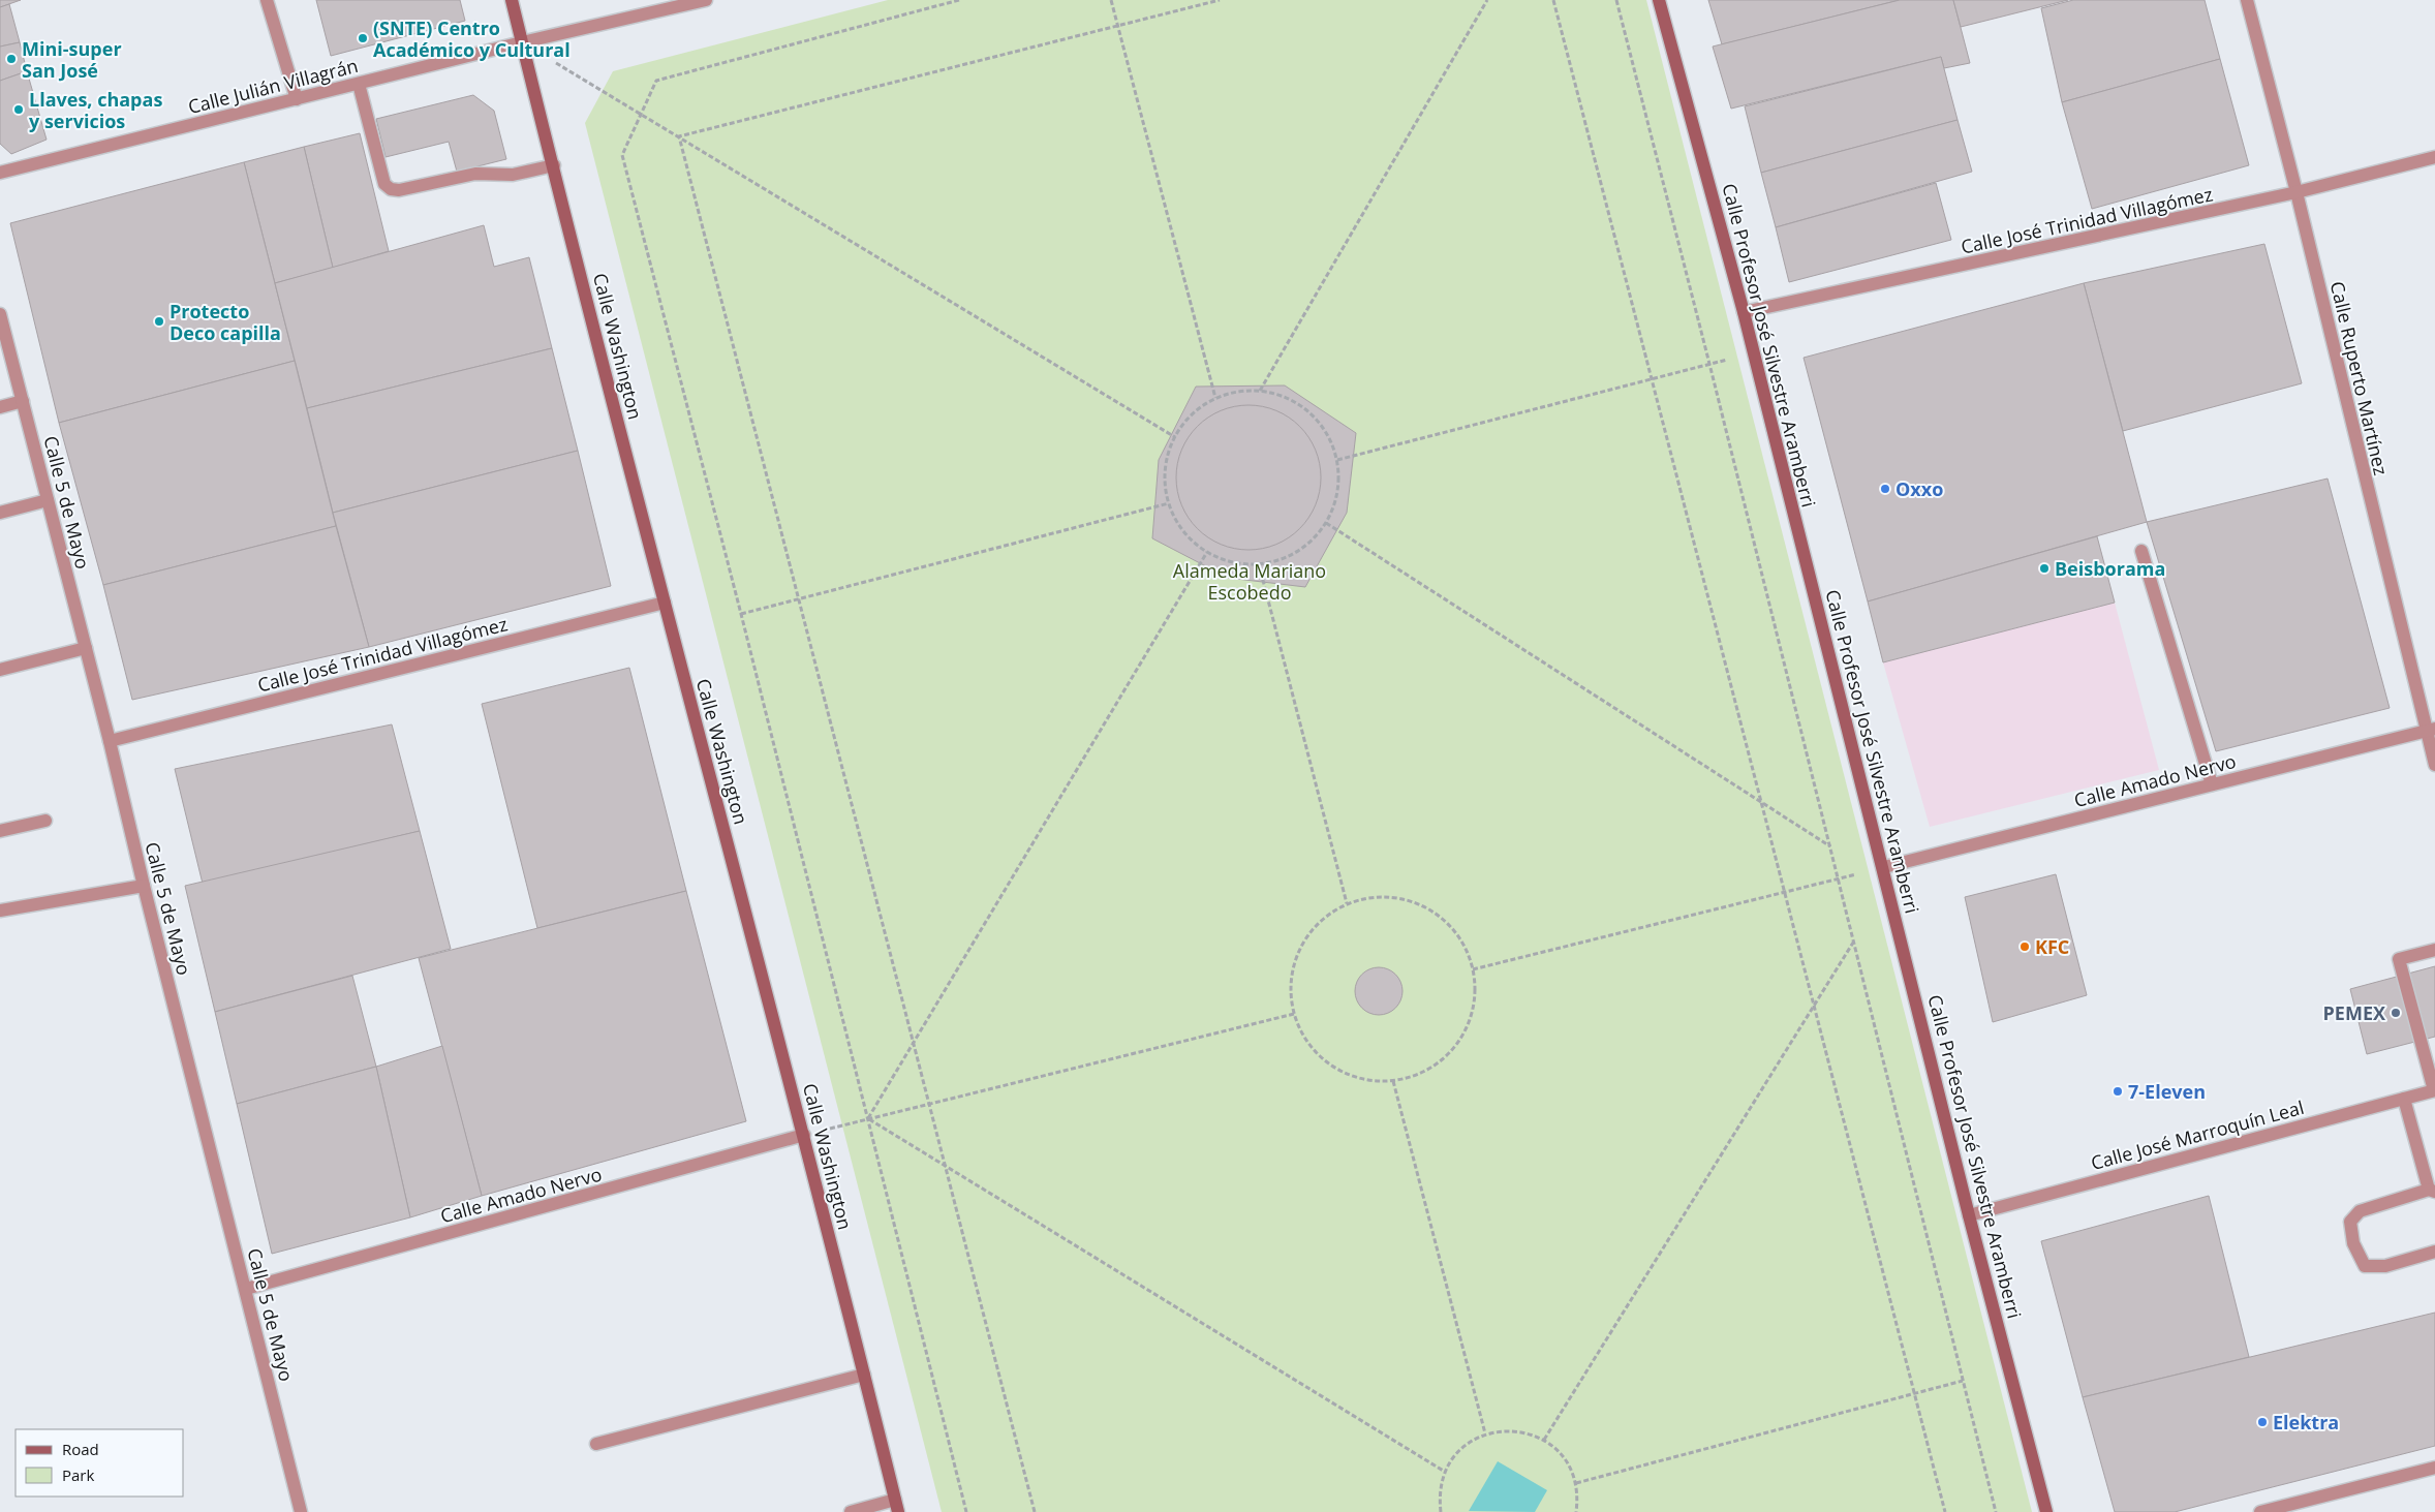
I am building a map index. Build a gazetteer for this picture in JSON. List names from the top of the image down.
{
  "streets": {
    "main road": ["Calle Profesor José Silvestre Aramberri", "Calle Washington"],
    "street": [
      "Calle Julián Villagrán",
      "Calle José Trinidad Villagómez",
      "Calle Ruperto Martínez",
      "Calle 5 de Mayo",
      "Calle Amado Nervo",
      "Calle José Marroquín Leal"
    ]
  },
  "crossings": [
    ["Calle Julián Villagrán", "Calle Washington"],
    ["Calle José Trinidad Villagómez", "Calle Profesor José Silvestre Aramberri"],
    ["Calle José Trinidad Villagómez", "Calle Washington"],
    ["Calle José Trinidad Villagómez", "Calle Ruperto Martínez"],
    ["Calle José Trinidad Villagómez", "Calle 5 de Mayo"],
    ["Calle Profesor José Silvestre Aramberri", "Calle Amado Nervo"],
    ["Calle Profesor José Silvestre Aramberri", "Calle José Marroquín Leal"],
    ["Calle Washington", "Calle Amado Nervo"],
    ["Calle Ruperto Martínez", "Calle Amado Nervo"],
    ["Calle 5 de Mayo", "Calle Amado Nervo"]
  ],
  "parks": ["Alameda Mariano Escobedo"],
  "places": [
    "(SNTE) Centro Académico y Cultural",
    "Mini-super San José",
    "Llaves, chapas y servicios",
    "Protecto Deco capilla",
    "Oxxo",
    "Beisborama",
    "KFC",
    "PEMEX",
    "7-Eleven",
    "Elektra"
  ],
  "legend": ["Road", "Park"]
}
